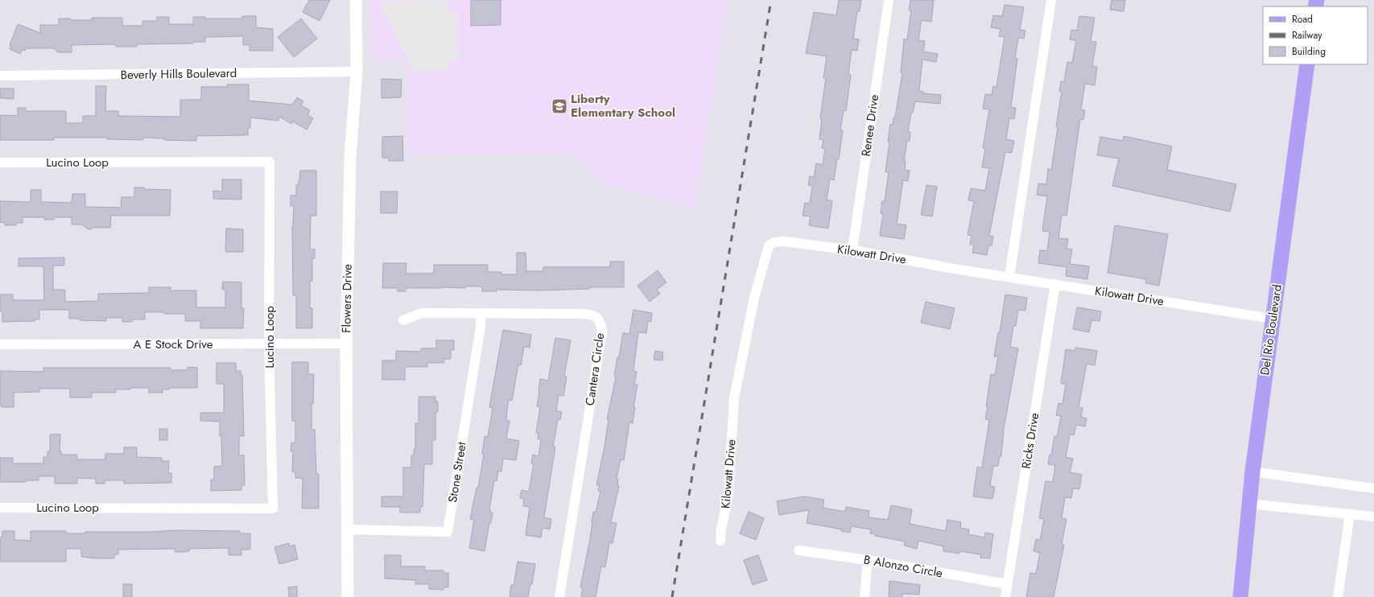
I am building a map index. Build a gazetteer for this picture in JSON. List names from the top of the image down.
{
  "streets": {
    "main road": ["Del Río Boulevard"],
    "street": [
      "Beverly Hills Boulevard",
      "Renee Drive",
      "Lucino Loop",
      "Kilowatt Drive",
      "Flowers Drive",
      "A E Stock Drive",
      "Cantera Circle",
      "Ricks Drive",
      "Stone Street",
      "B Alonzo Circle"
    ]
  },
  "crossings": [
    ["Beverly Hills Boulevard", "Flowers Drive"],
    ["Renee Drive", "Kilowatt Drive"],
    ["Lucino Loop", "A E Stock Drive"],
    ["Kilowatt Drive", "Del Río Boulevard"],
    ["Kilowatt Drive", "Ricks Drive"],
    ["Flowers Drive", "A E Stock Drive"],
    ["Flowers Drive", "Stone Street"],
    ["Cantera Circle", "Stone Street"],
    ["Ricks Drive", "B Alonzo Circle"]
  ],
  "places": {
    "school or university": ["Liberty Elementary School"]
  },
  "legend": ["Road", "Railway", "Building"]
}
